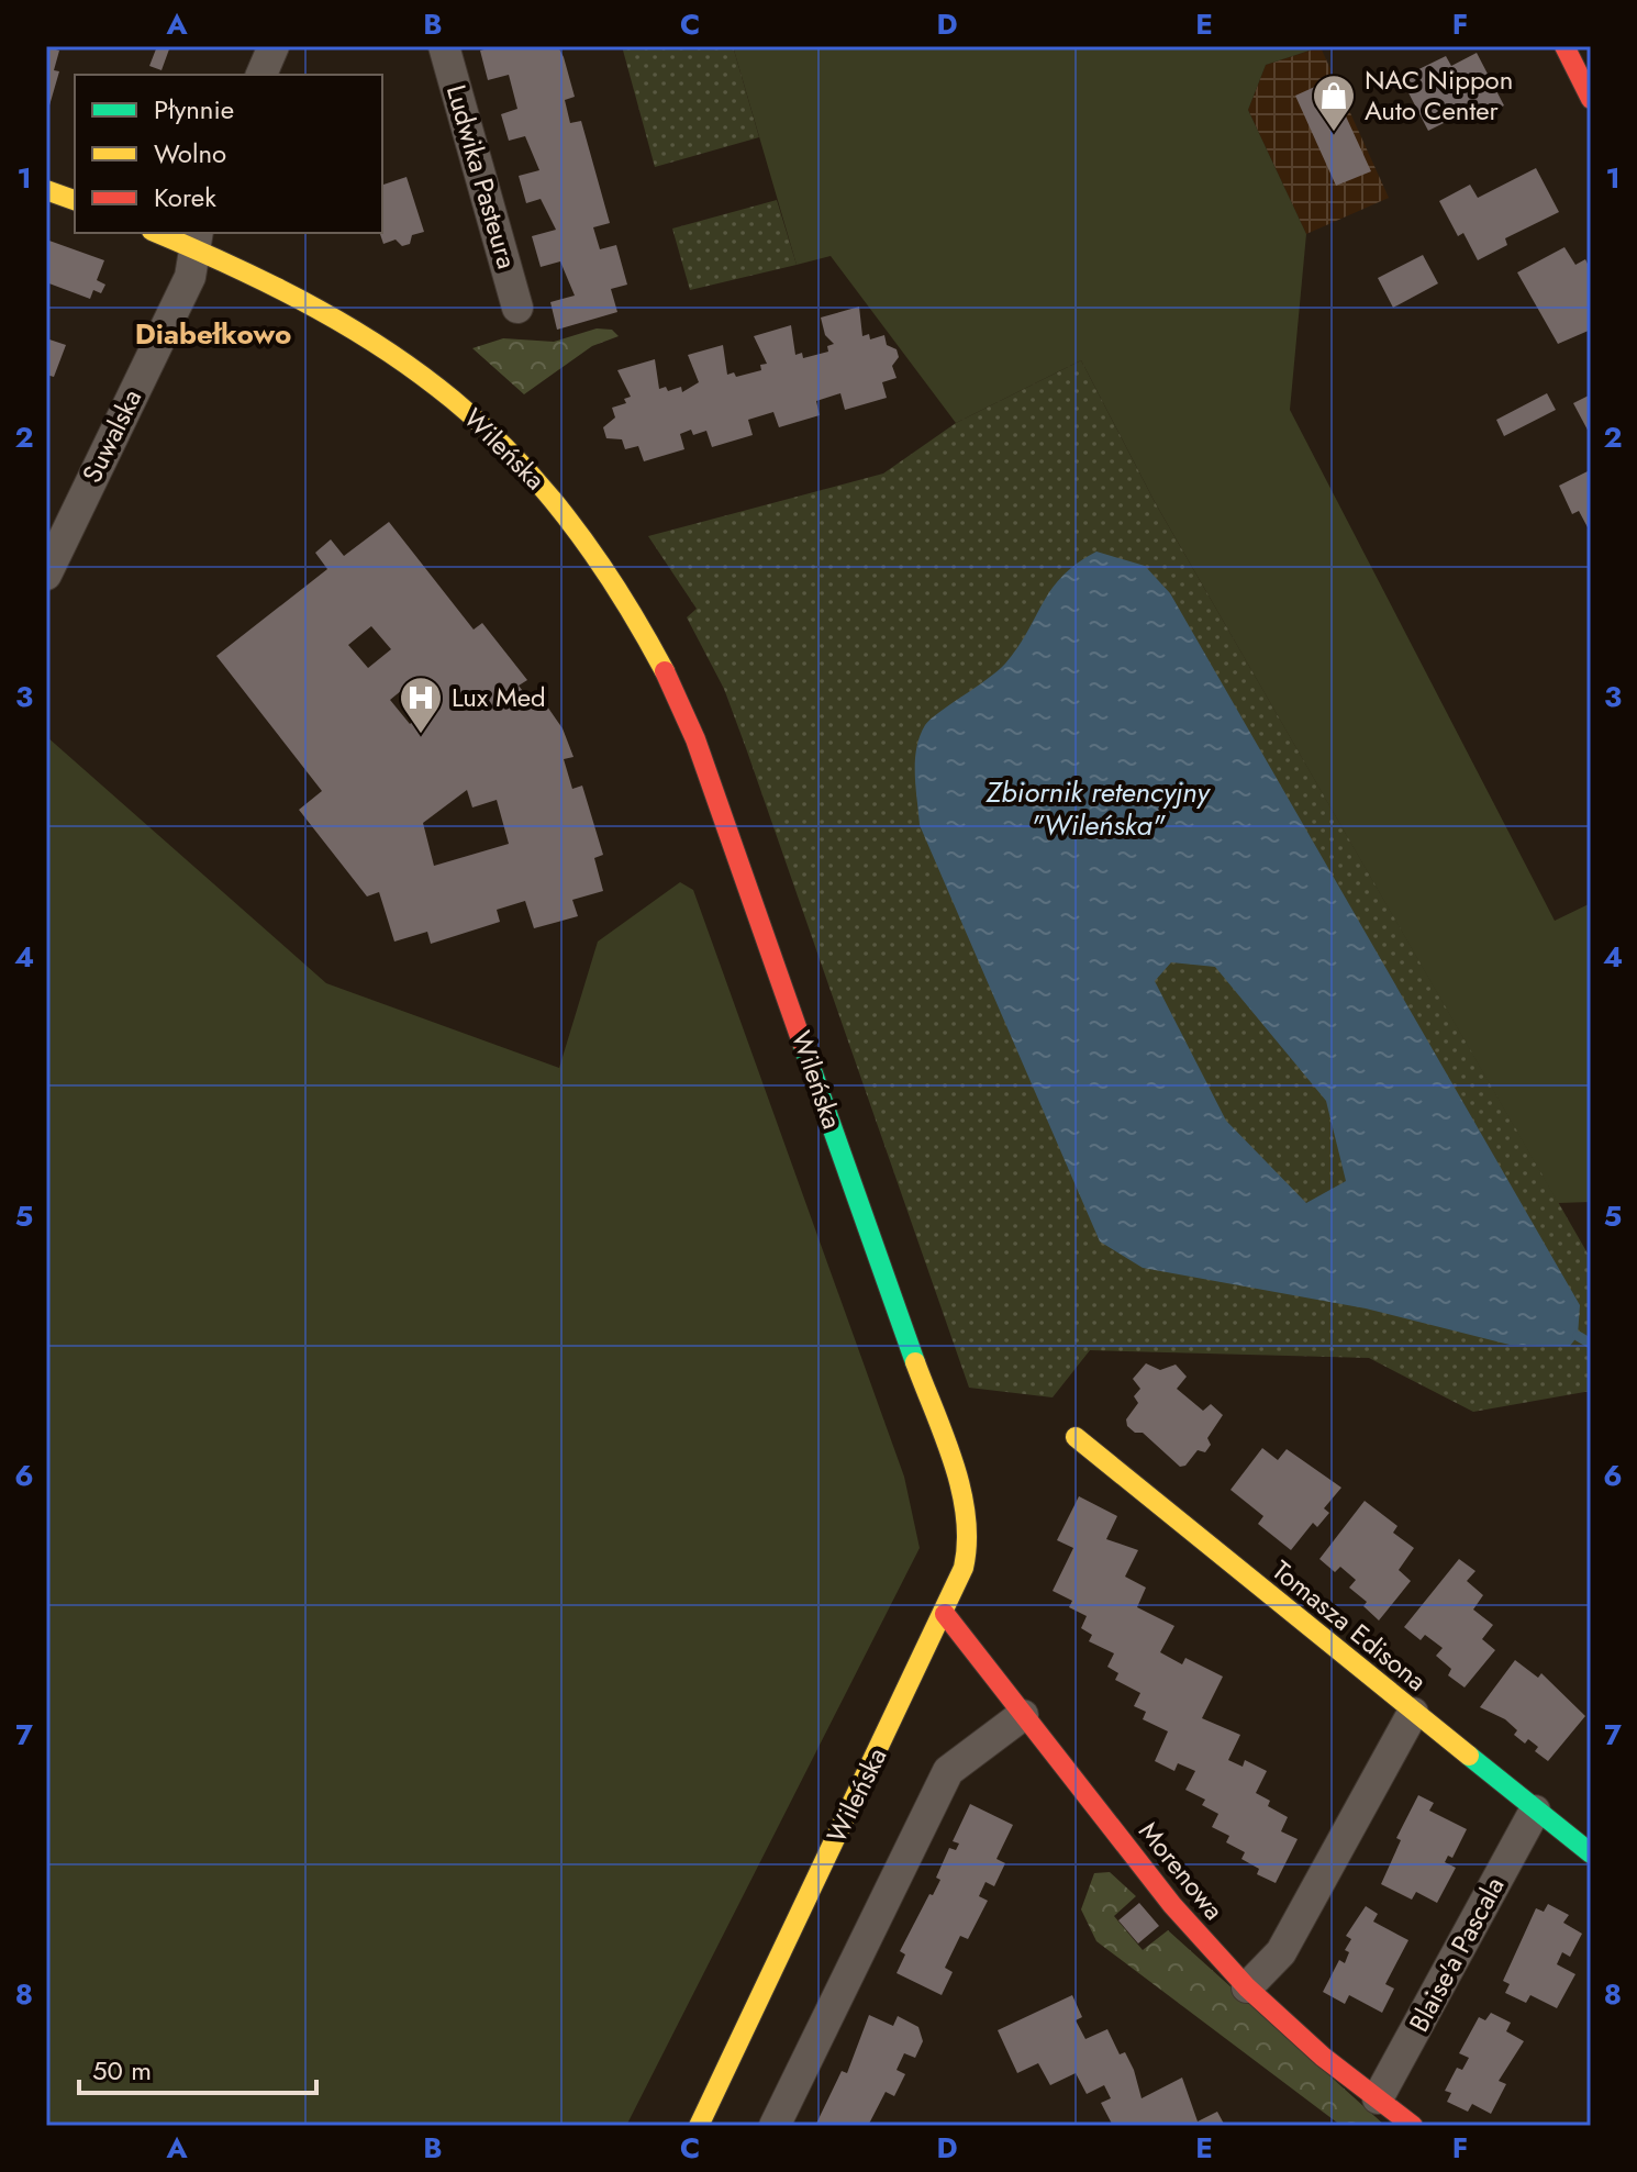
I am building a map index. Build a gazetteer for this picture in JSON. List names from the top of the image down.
{
  "streets": {
    "street": [
      "Ludwika Pasteura",
      "Suwalska",
      "Wileńska",
      "Tomasza Edisona",
      "Morenowa",
      "Blaise'a Pascala"
    ]
  },
  "crossings": [
    ["Suwalska", "Wileńska"],
    ["Wileńska", "Morenowa"],
    ["Tomasza Edisona", "Blaise'a Pascala"],
    ["Morenowa", "Blaise'a Pascala"]
  ],
  "districts": ["Diabełkowo"],
  "water": ["Zbiornik retencyjny \"Wileńska\""],
  "places": {
    "shop": ["NAC Nippon Auto Center"],
    "hospital": ["Lux Med"]
  },
  "legend": ["Płynnie", "Wolno", "Korek"],
  "scale_bar": "50 m",
  "grid": {
    "columns": [
      "A",
      "B",
      "C",
      "D",
      "E",
      "F"
    ],
    "rows": [
      "1",
      "2",
      "3",
      "4",
      "5",
      "6",
      "7",
      "8"
    ]
  }
}
